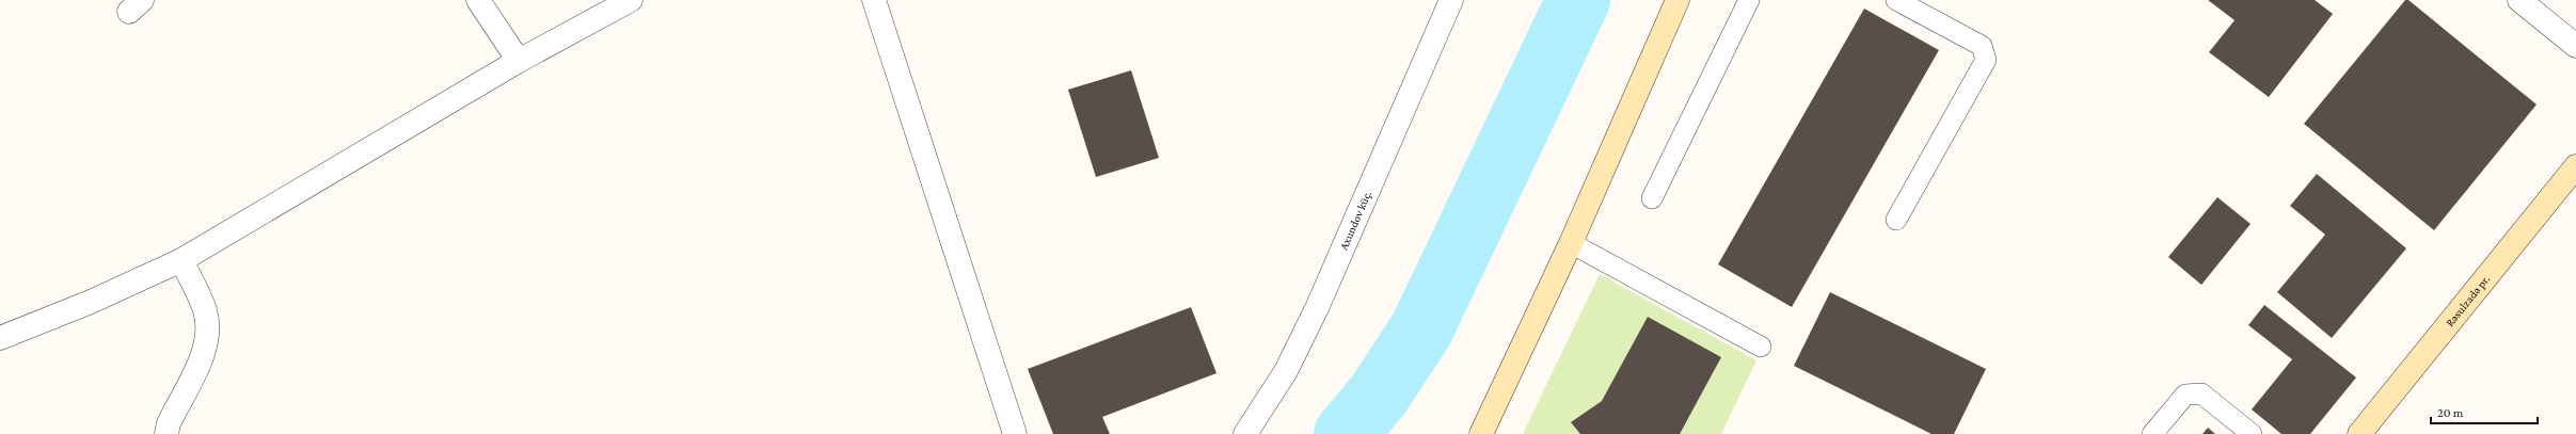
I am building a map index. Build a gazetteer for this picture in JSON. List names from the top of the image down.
{
  "streets": {
    "street": ["Axundov küç.", "Rəsulzadə pr."]
  },
  "scale_bar": "20 m"
}
